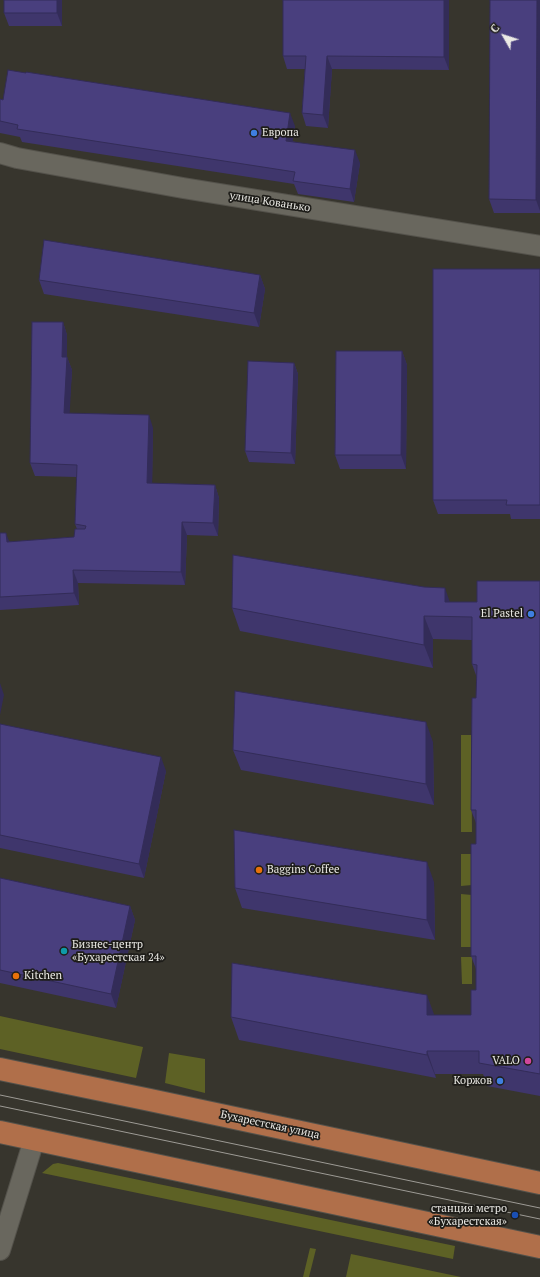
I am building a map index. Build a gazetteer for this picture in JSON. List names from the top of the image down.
{
  "streets": {
    "main road": ["Бухарестская улица"],
    "street": ["улица Кованько"]
  },
  "places": [
    "Европа",
    "El Pastel",
    "Baggins Coffee",
    "Бизнес-центр «Бухарестская 24»",
    "Kitchen",
    "VALO",
    "Коржов",
    "станция метро «Бухарестская»"
  ],
  "north": "top left"
}
